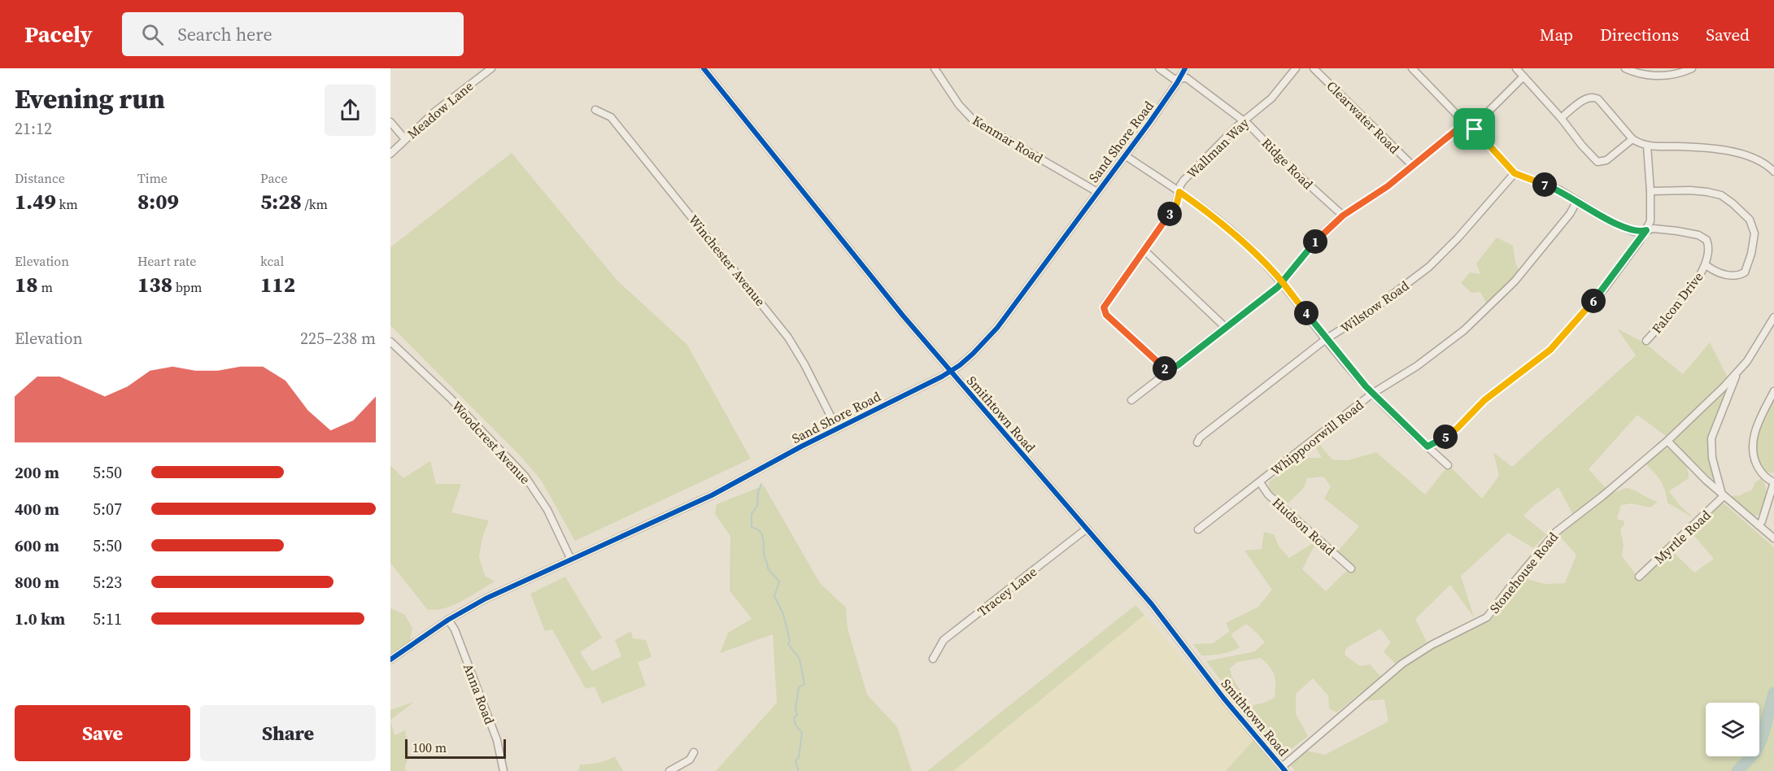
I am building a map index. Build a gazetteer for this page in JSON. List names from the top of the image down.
{
  "streets": {
    "street": [
      "Meadow Lane",
      "Clearwater Road",
      "Kenmar Road",
      "Sand Shore Road",
      "Wallman Way",
      "Ridge Road",
      "Winchester Avenue",
      "Falcon Drive",
      "Wilstow Road",
      "Smithtown Road",
      "Whippoorwill Road",
      "Woodcrest Avenue",
      "Hudson Road",
      "Myrtle Road",
      "Stonehouse Road",
      "Tracey Lane",
      "Anna Road"
    ]
  },
  "crossings": [
    ["Kenmar Road", "Sand Shore Road"],
    ["Sand Shore Road", "Ridge Road"],
    ["Sand Shore Road", "Winchester Avenue"],
    ["Sand Shore Road", "Smithtown Road"],
    ["Sand Shore Road", "Woodcrest Avenue"],
    ["Sand Shore Road", "Anna Road"],
    ["Wallman Way", "Ridge Road"],
    ["Falcon Drive", "Wilstow Road"],
    ["Falcon Drive", "Whippoorwill Road"],
    ["Smithtown Road", "Stonehouse Road"],
    ["Smithtown Road", "Tracey Lane"],
    ["Whippoorwill Road", "Hudson Road"]
  ],
  "scale_bar": "100 m",
  "page": {
    "header": "Pacely",
    "search": "Search here",
    "nav": ["Map", "Directions", "Saved"],
    "heading": ["Evening run", "21:12"],
    "stats": [
      ["Distance", "1.49 km"],
      ["Time", "8:09"],
      ["Pace", "5:28 /km"],
      ["Elevation", "18 m"],
      ["Heart rate", "138 bpm"],
      ["kcal", "112"]
    ],
    "pins": [
      "7",
      "3",
      "1",
      "6",
      "4",
      "2",
      "5"
    ],
    "chart": ["Elevation", "225–238 m"],
    "list": [
      {
        "name": "200 m",
        "note": "5:50"
      },
      {
        "name": "400 m",
        "note": "5:07"
      },
      {
        "name": "600 m",
        "note": "5:50"
      },
      {
        "name": "800 m",
        "note": "5:23"
      },
      {
        "name": "1.0 km",
        "note": "5:11"
      }
    ],
    "buttons": ["Save", "Share"],
    "scale": "100 m"
  }
}
